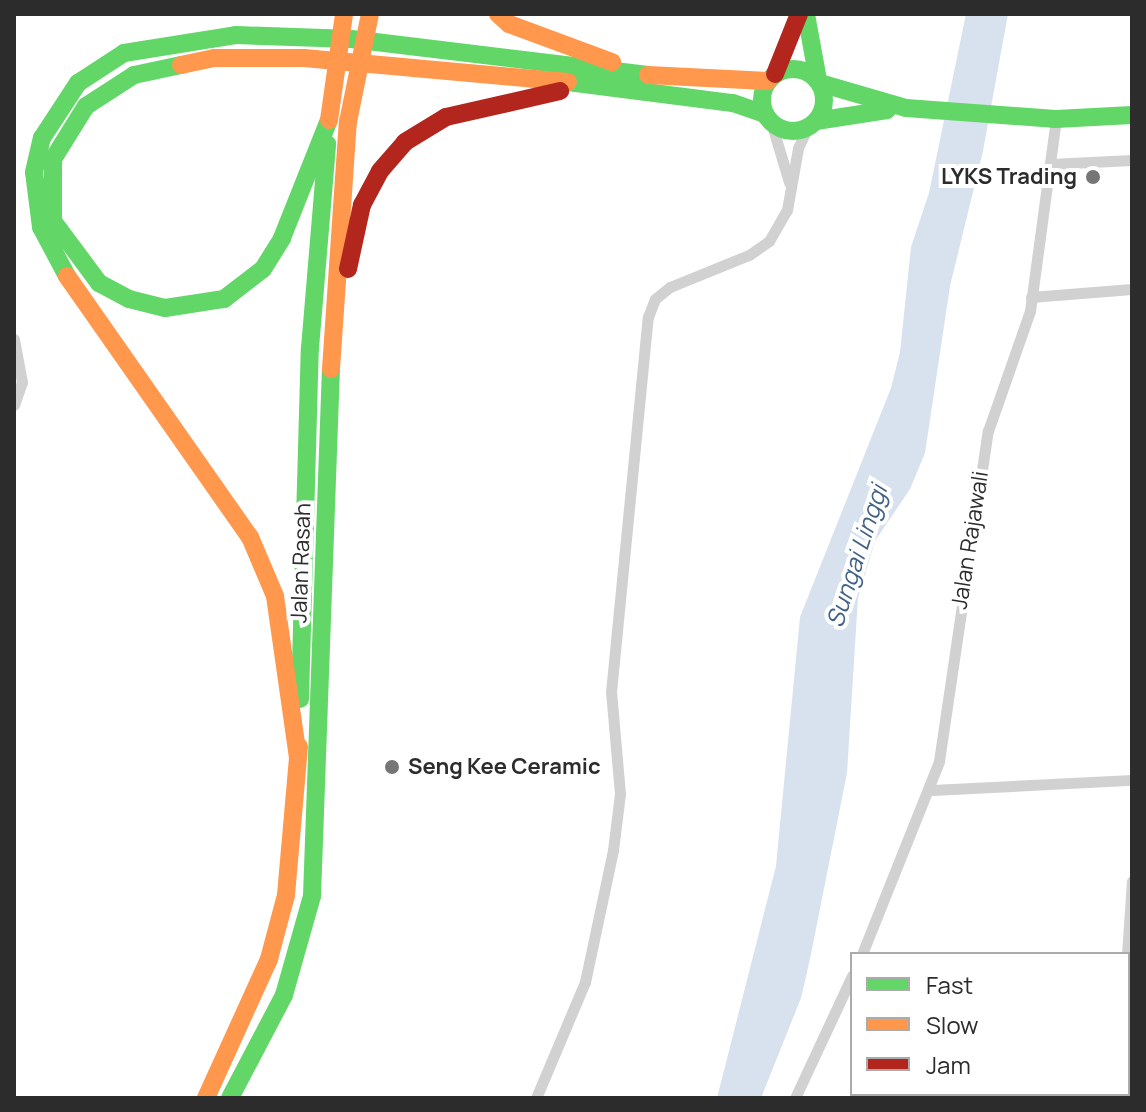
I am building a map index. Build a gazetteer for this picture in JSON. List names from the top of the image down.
{
  "streets": {
    "main road": ["Jalan Rasah"],
    "street": ["Jalan Rajawali"]
  },
  "water": ["Sungai Linggi"],
  "places": ["LYKS Trading", "Seng Kee Ceramic"],
  "legend": ["Fast", "Slow", "Jam"]
}
